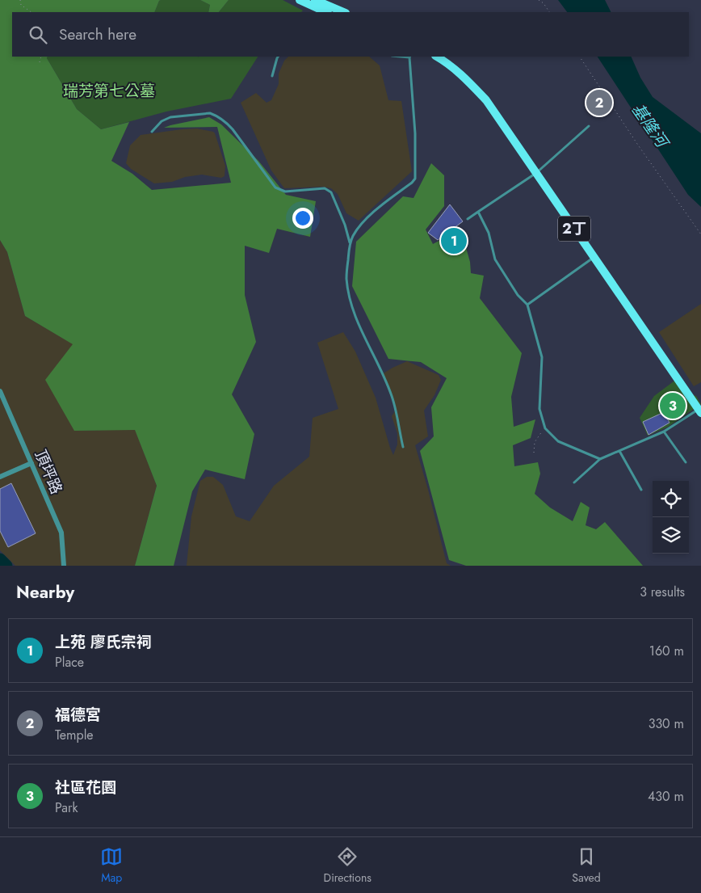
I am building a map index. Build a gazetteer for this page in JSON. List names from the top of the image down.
{
  "streets": {
    "main road": ["2丁"],
    "street": ["頂坪路"]
  },
  "water": ["基隆河"],
  "parks": ["瑞芳第七公墓"],
  "page": {
    "search": "Search here",
    "pins": ["2", "1", "3"],
    "heading": ["Nearby", "3 results"],
    "list": [
      {
        "mark": "1",
        "name": "上苑 廖氏宗祠",
        "note": "Place",
        "value": "160 m"
      },
      {
        "mark": "2",
        "name": "福德宮",
        "note": "Temple",
        "value": "330 m"
      },
      {
        "mark": "3",
        "name": "社區花園",
        "note": "Park",
        "value": "430 m"
      }
    ],
    "nav": ["Map", "Directions", "Saved"]
  }
}
